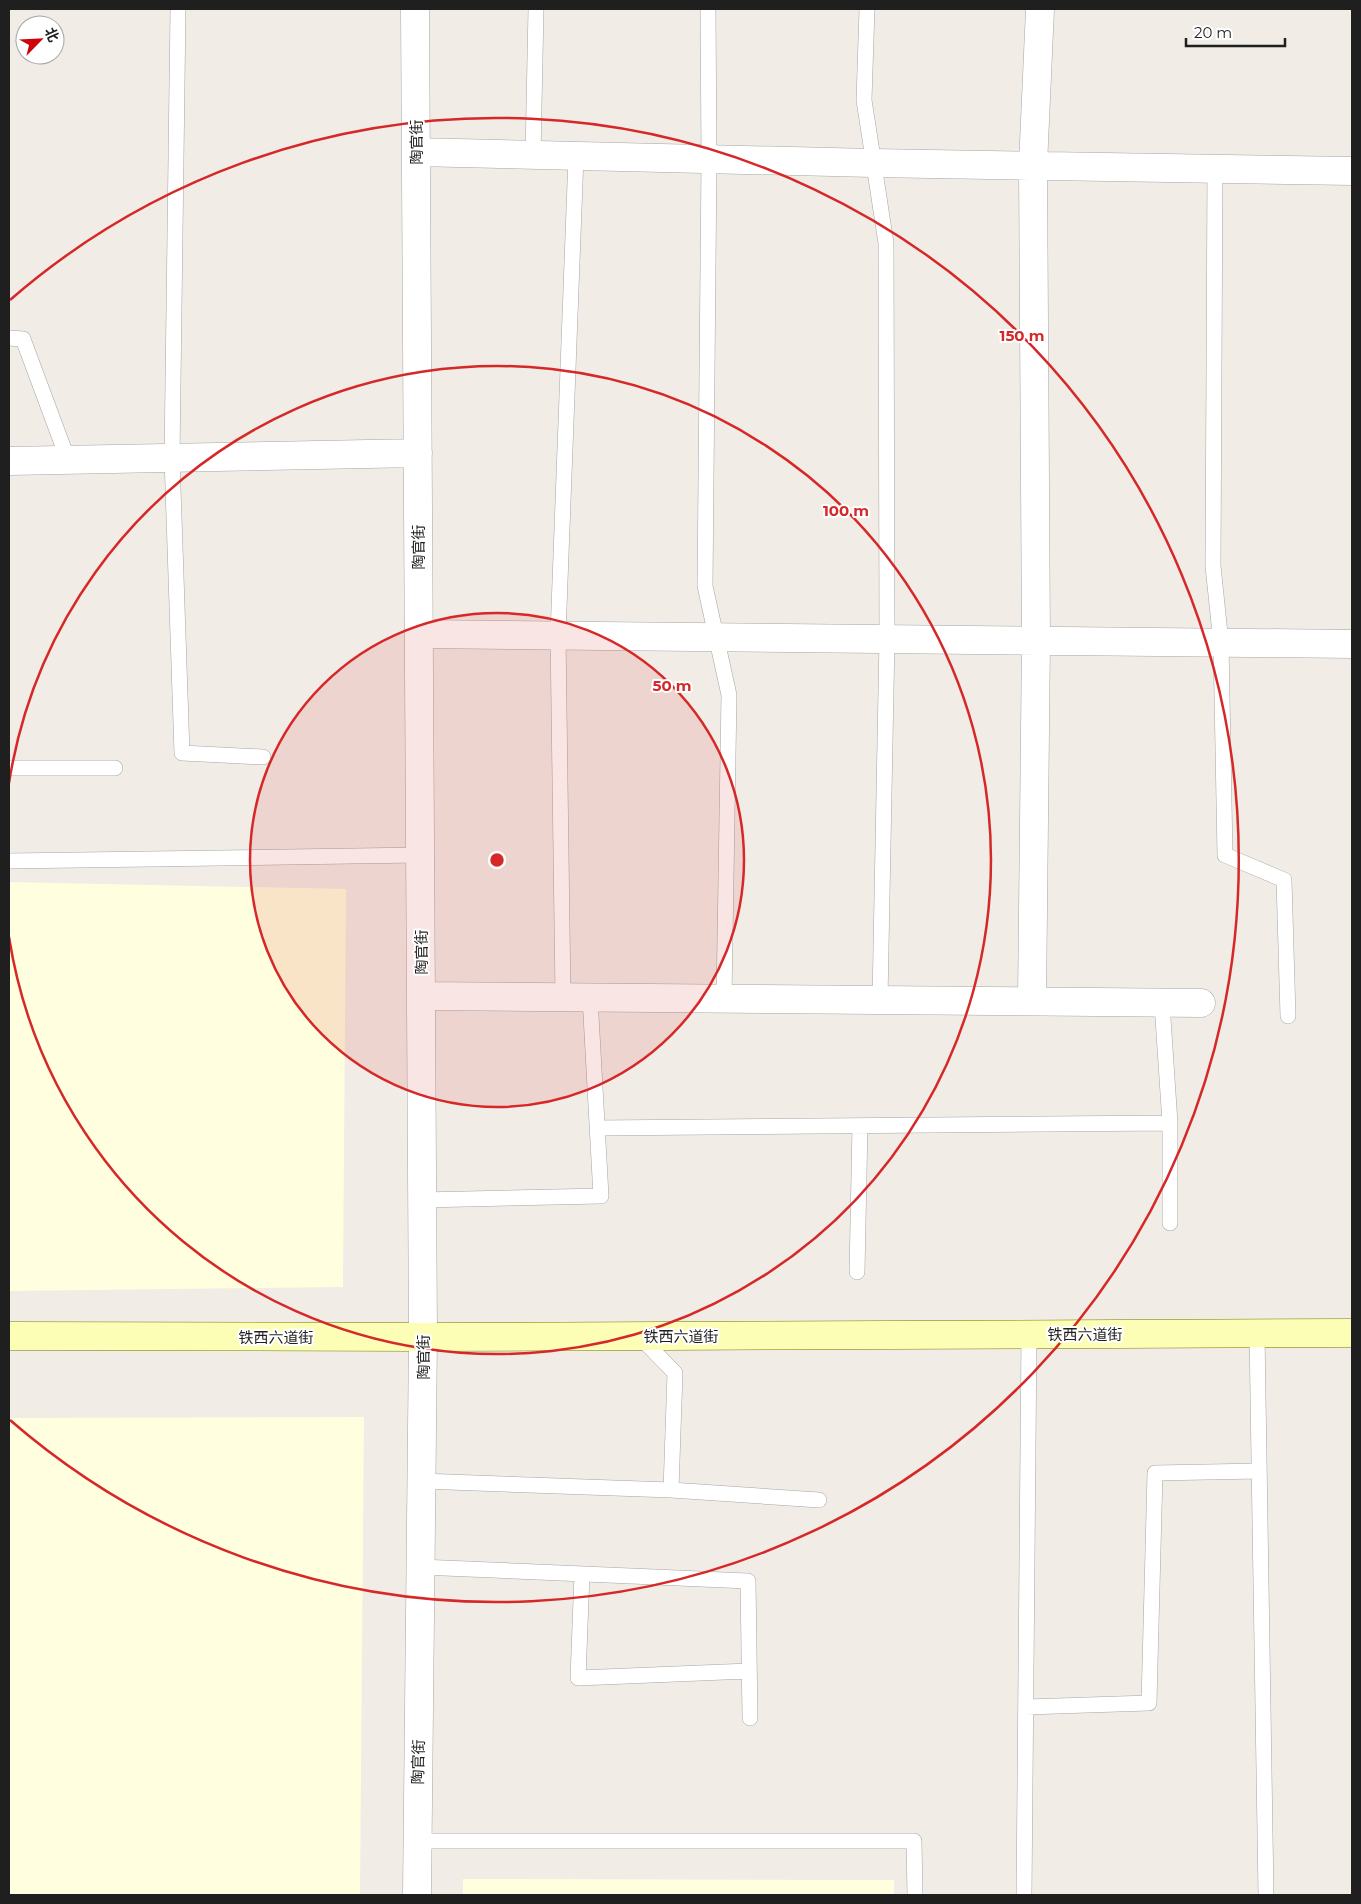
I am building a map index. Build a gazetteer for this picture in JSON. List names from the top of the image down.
{
  "streets": {
    "main road": ["铁西六道街"],
    "street": ["陶官街"]
  },
  "crossings": [
    ["陶官街", "铁西六道街"]
  ],
  "scale_bar": "20 m",
  "north": "top right",
  "rings": ["150 m", "100 m", "50 m"]
}
